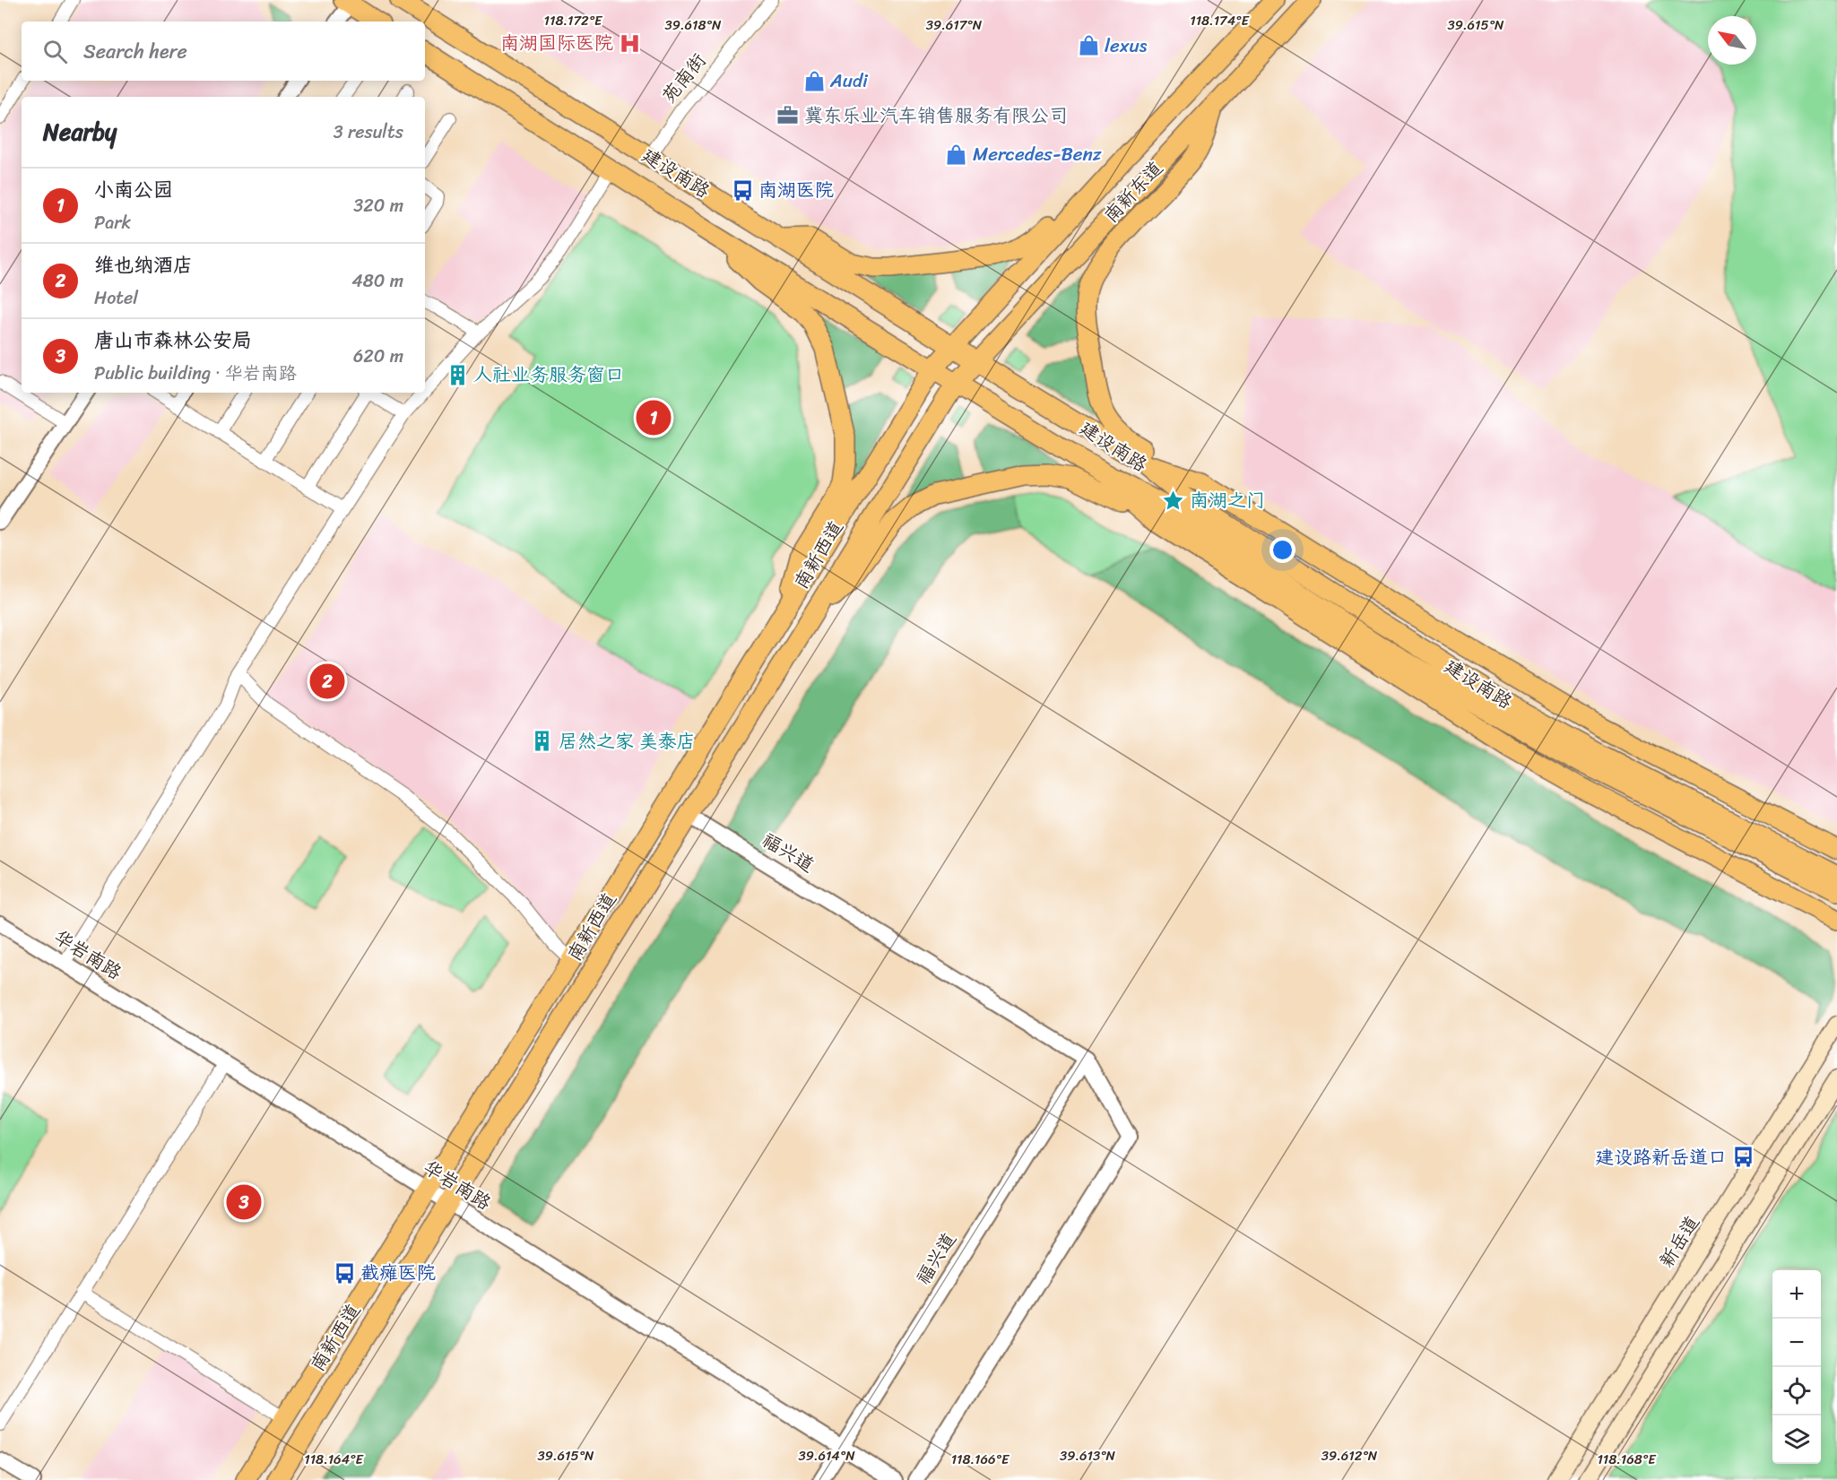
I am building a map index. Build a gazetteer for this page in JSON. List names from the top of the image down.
{
  "streets": {
    "main road": [
      "建设南路",
      "南新东道",
      "南新西道",
      "新岳道"
    ],
    "street": ["苑南街", "福兴道", "华岩南路"]
  },
  "crossings": [
    ["苑南街", "建设南路"],
    ["建设南路", "南新东道"],
    ["建设南路", "南新西道"],
    ["南新东道", "南新西道"],
    ["南新西道", "福兴道"],
    ["南新西道", "华岩南路"],
    ["福兴道", "华岩南路"]
  ],
  "places": {
    "hospital": ["南湖国际医院"],
    "shop": ["lexus", "Audi", "Mercedes-Benz"],
    "office": ["冀东乐业汽车销售服务有限公司"],
    "bus stop": ["南湖医院", "建设路新岳道口", "截瘫医院"],
    "building": ["人社业务服务窗口", "居然之家 美泰店"],
    "place": ["南湖之门"]
  },
  "north": "top left",
  "page": {
    "search": "Search here",
    "heading": ["Nearby", "3 results"],
    "list": [
      {
        "mark": "1",
        "name": "小南公园",
        "note": "Park",
        "value": "320 m"
      },
      {
        "mark": "2",
        "name": "维也纳酒店",
        "note": "Hotel",
        "value": "480 m"
      },
      {
        "mark": "3",
        "name": "唐山市森林公安局",
        "note": "Public building · 华岩南路",
        "value": "620 m"
      }
    ],
    "pins": ["1", "2", "3"],
    "map_buttons": ["+", "−"]
  },
  "coordinates": [
    "118.174°E",
    "118.172°E",
    "39.618°N",
    "39.617°N",
    "39.615°N",
    "39.614°N",
    "39.613°N",
    "39.612°N",
    "118.164°E",
    "118.166°E",
    "118.168°E"
  ]
}
